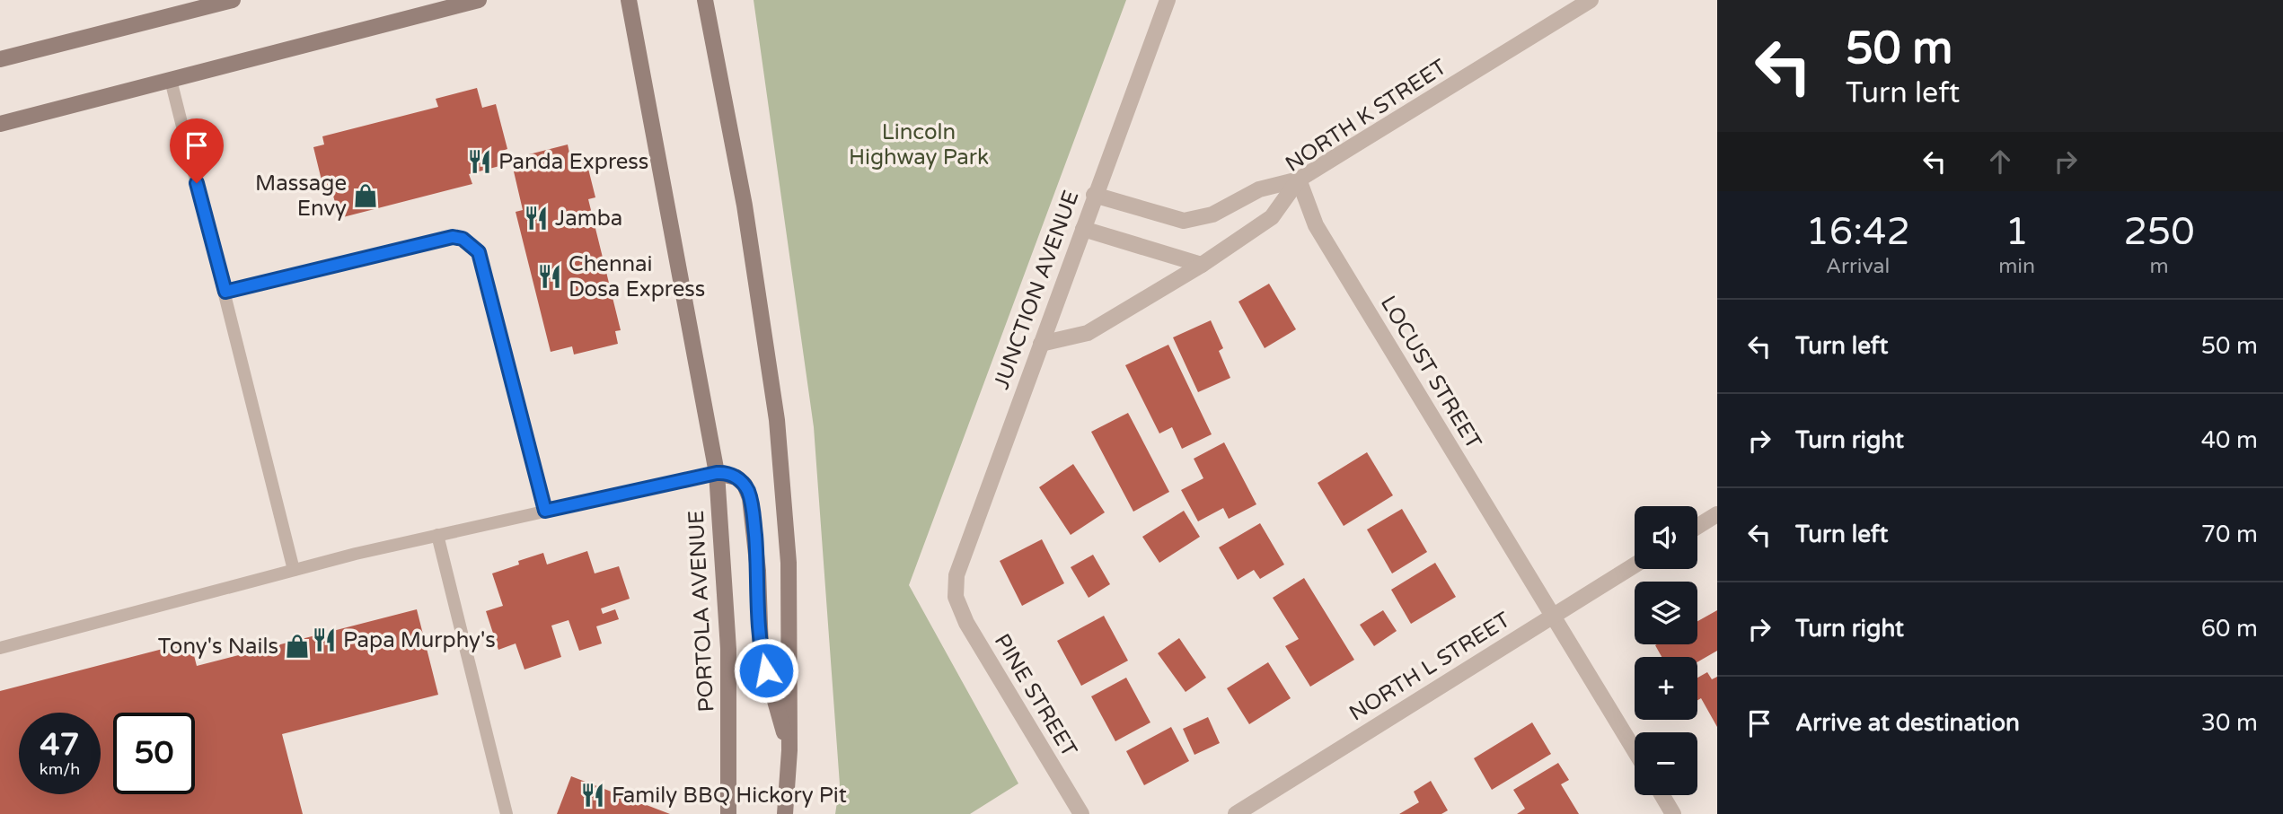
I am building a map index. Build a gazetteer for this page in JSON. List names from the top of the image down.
{
  "streets": {
    "main road": ["PORTOLA AVENUE"],
    "street": [
      "NORTH K STREET",
      "JUNCTION AVENUE",
      "LOCUST STREET",
      "NORTH L STREET",
      "PINE STREET"
    ]
  },
  "crossings": [
    ["NORTH K STREET", "JUNCTION AVENUE"],
    ["NORTH K STREET", "LOCUST STREET"],
    ["JUNCTION AVENUE", "PINE STREET"],
    ["LOCUST STREET", "NORTH L STREET"]
  ],
  "parks": ["Lincoln Highway Park"],
  "places": {
    "restaurant": [
      "Panda Express",
      "Jamba",
      "Chennai Dosa Express",
      "Papa Murphy's",
      "Family BBQ Hickory Pit"
    ],
    "shop": ["Massage Envy", "Tony's Nails"]
  },
  "page": {
    "turn": ["50 m", "Turn left"],
    "eta": [
      "16:42",
      "Arrival",
      "1",
      "min",
      "250",
      "m"
    ],
    "list": [
      {
        "name": "Turn left",
        "value": "50 m"
      },
      {
        "name": "Turn right",
        "value": "40 m"
      },
      {
        "name": "Turn left",
        "value": "70 m"
      },
      {
        "name": "Turn right",
        "value": "60 m"
      },
      {
        "name": "Arrive at destination",
        "value": "30 m"
      }
    ],
    "map_buttons": ["+", "−"],
    "speed": "47 km/h",
    "limit": "50"
  }
}
